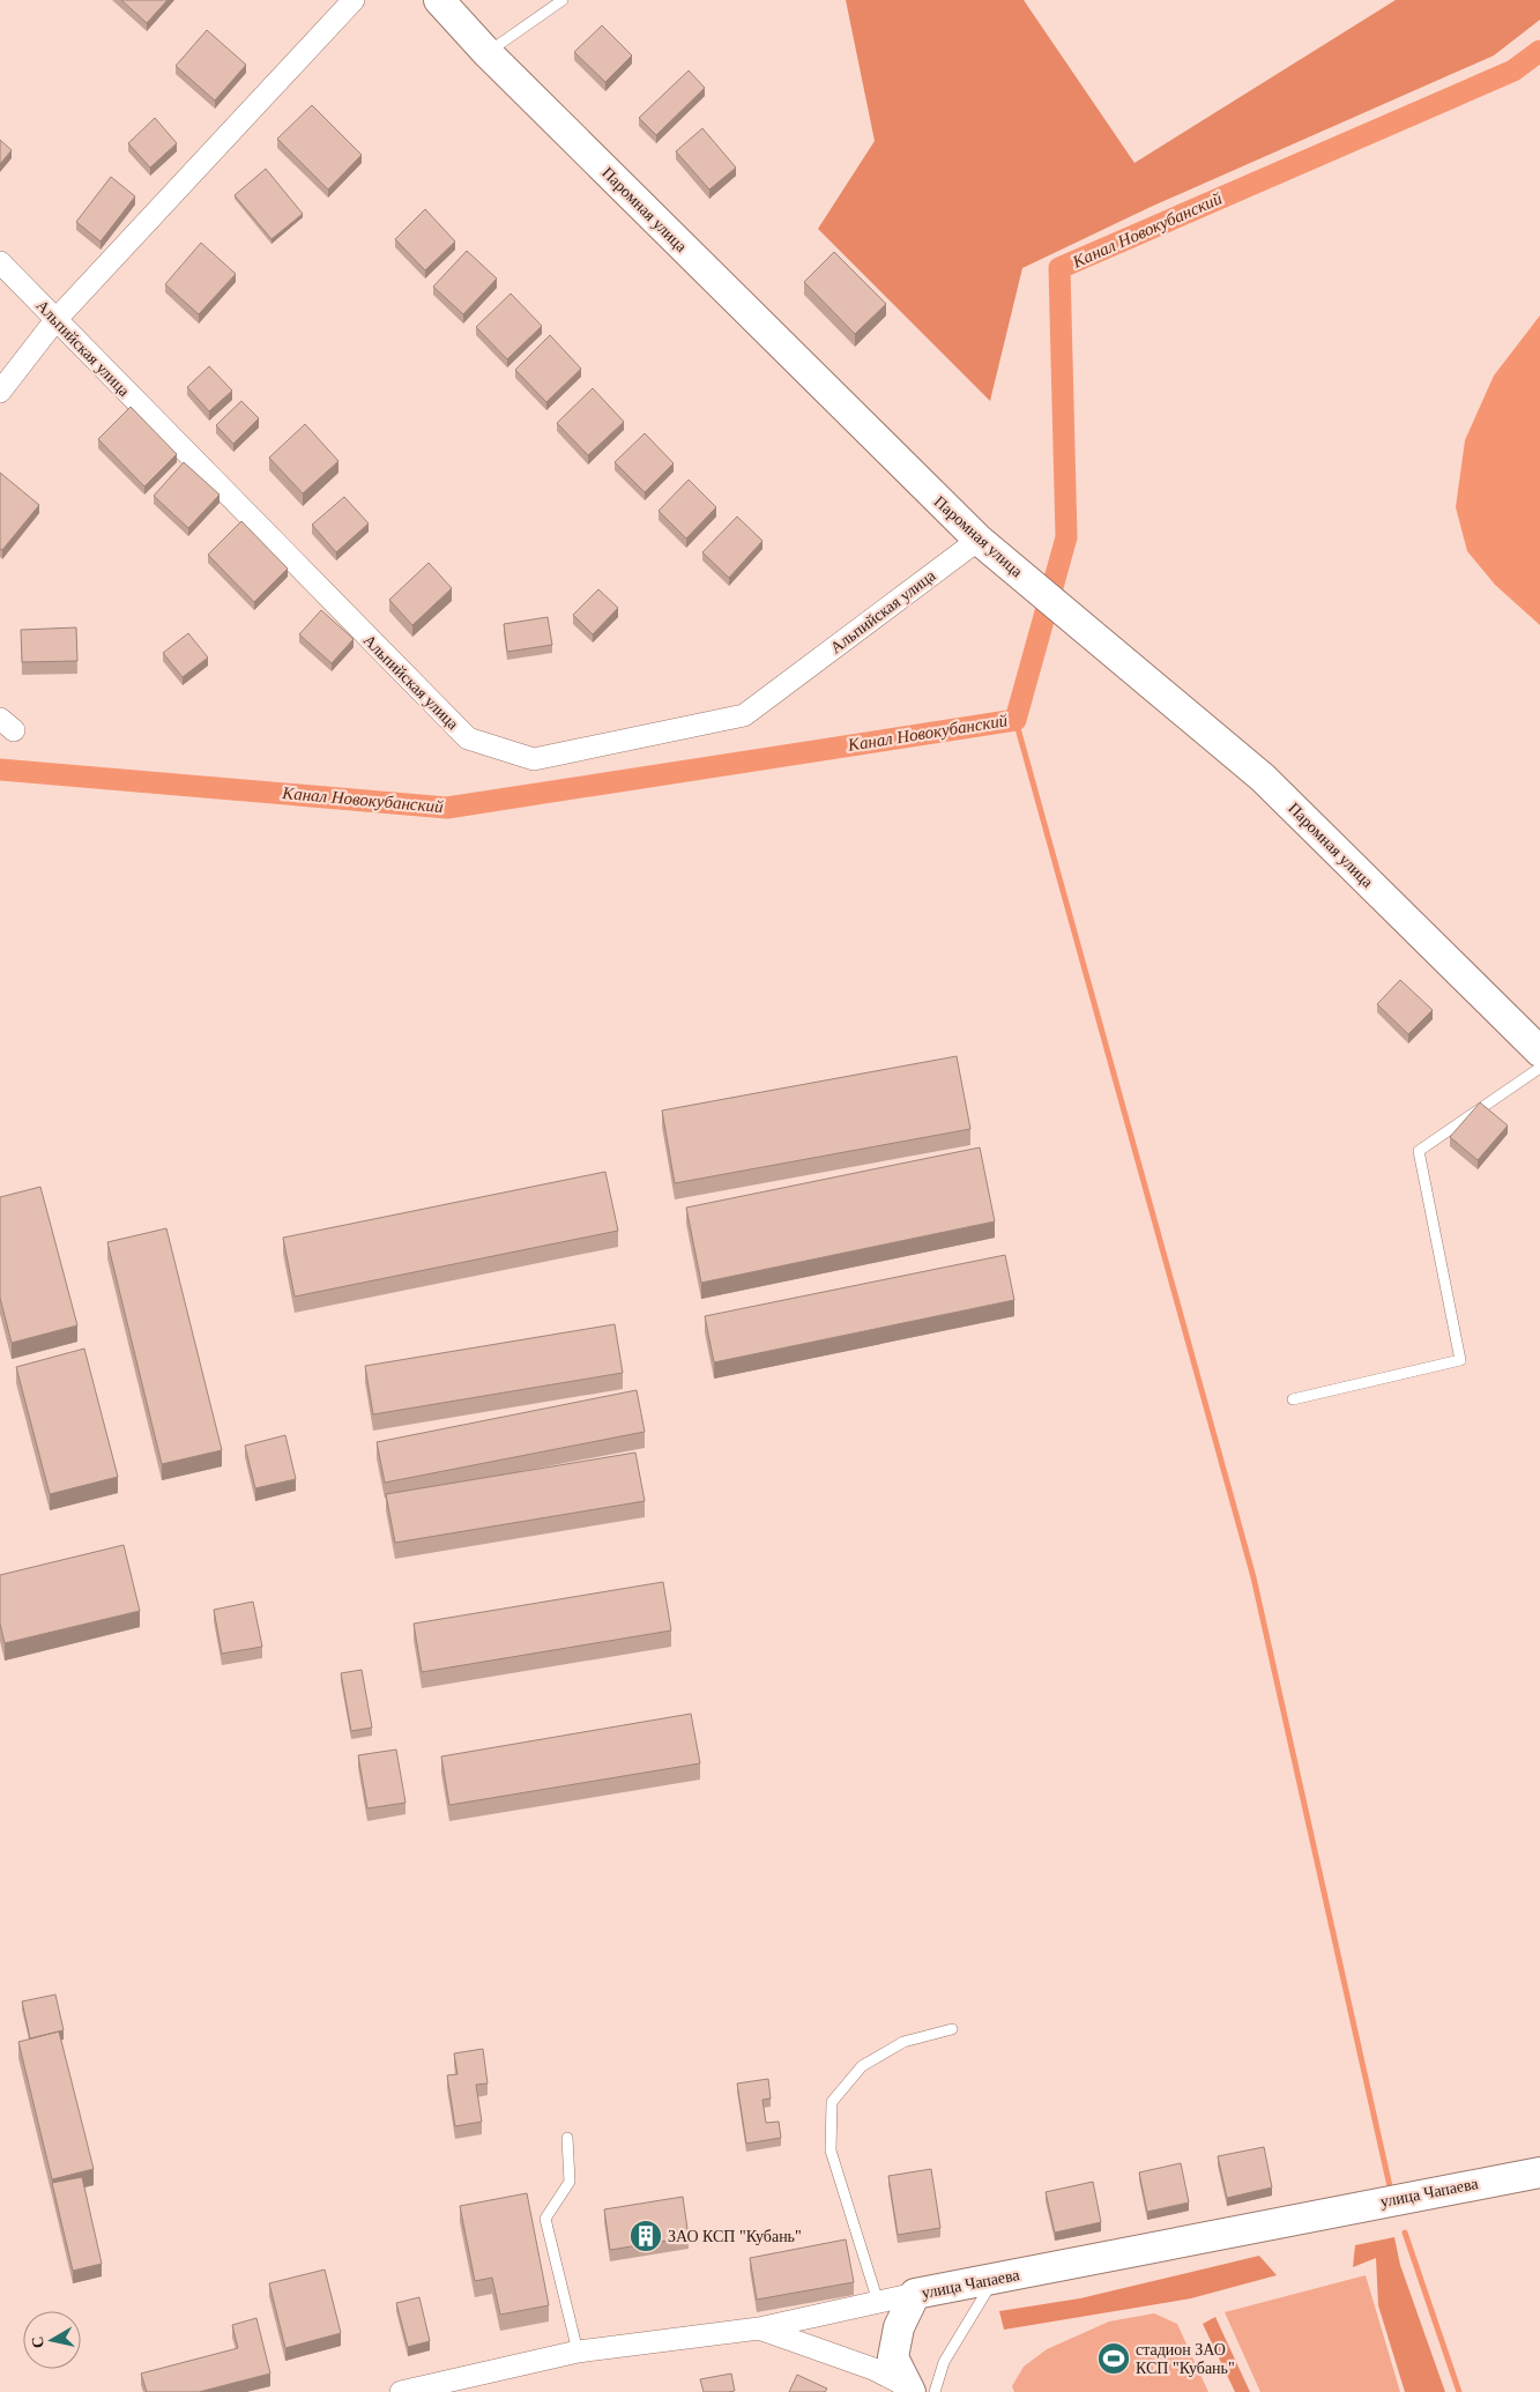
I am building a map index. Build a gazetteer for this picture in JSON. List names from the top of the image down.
{
  "streets": {
    "main road": ["Паромная улица", "улица Чапаева"],
    "street": ["Альпийская улица"]
  },
  "crossings": [
    ["Паромная улица", "Альпийская улица"]
  ],
  "water": ["Канал Новокубанский"],
  "places": {
    "building": ["ЗАО КСП \"Кубань\""],
    "sports": ["стадион ЗАО КСП \"Кубань\""]
  },
  "north": "left"
}
